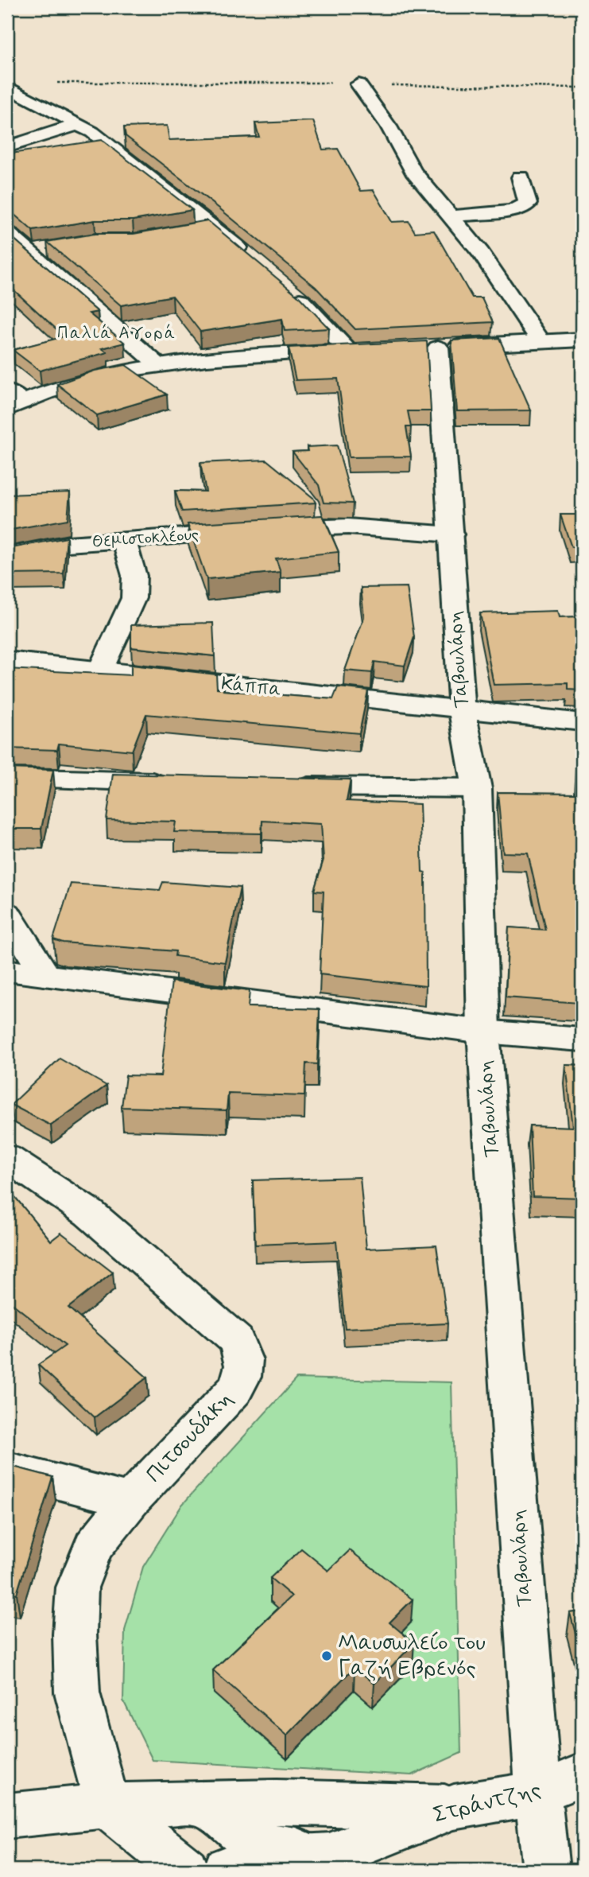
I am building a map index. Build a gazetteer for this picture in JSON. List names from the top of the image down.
{
  "streets": {
    "street": [
      "Θεμιστοκλέους",
      "Ταβουλάρη",
      "Κάππα",
      "Πιτσουδάκη",
      "Στράντζης"
    ]
  },
  "crossings": [
    ["Θεμιστοκλέους", "Ταβουλάρη"],
    ["Ταβουλάρη", "Κάππα"],
    ["Ταβουλάρη", "Στράντζης"]
  ],
  "districts": ["Παλιά Αγορά"],
  "places": ["Μαυσωλείο του Γαζή Εβρενός"]
}
